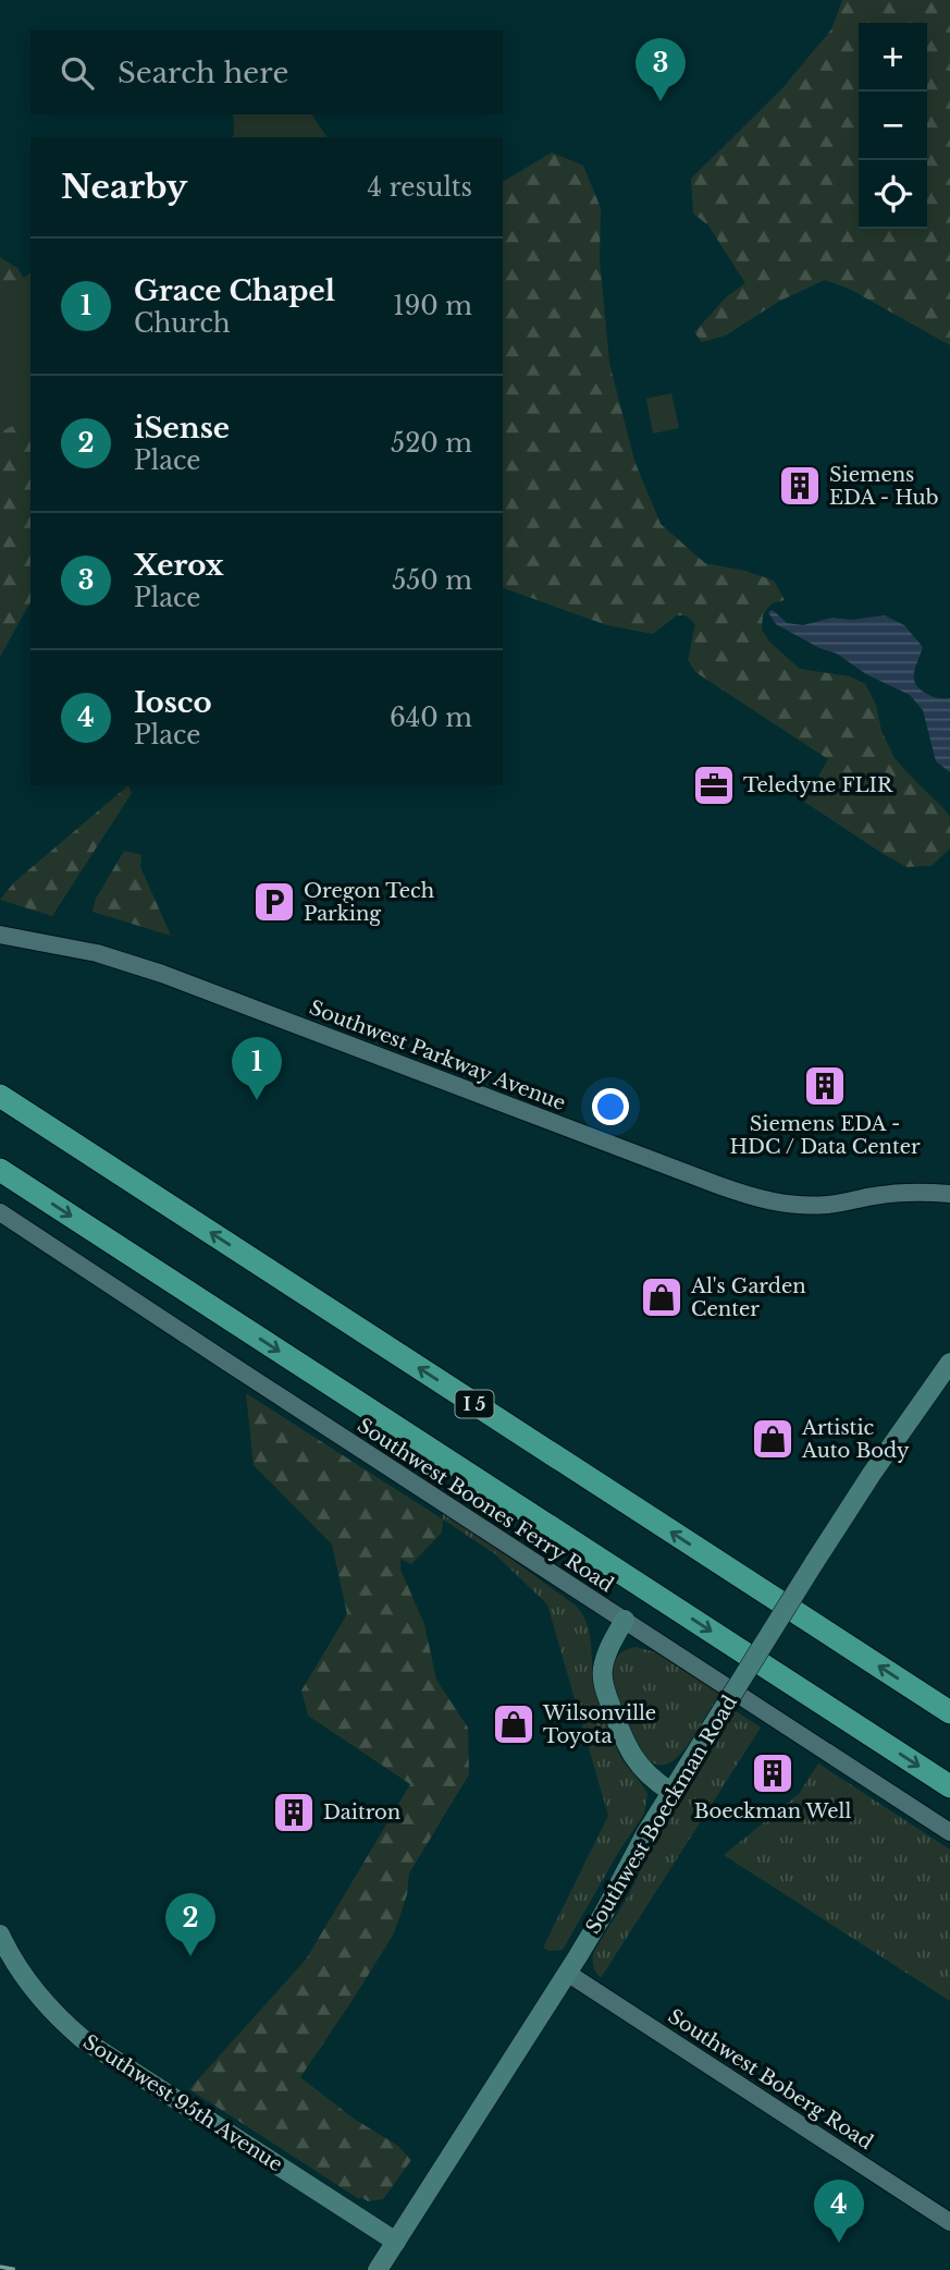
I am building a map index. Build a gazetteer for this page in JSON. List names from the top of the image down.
{
  "streets": {
    "highway": ["I 5"],
    "main road": ["Southwest Boeckman Road", "Southwest 95th Avenue"],
    "street": ["Southwest Parkway Avenue", "Southwest Boones Ferry Road", "Southwest Boberg Road"]
  },
  "crossings": [
    ["Southwest Boeckman Road", "Southwest Boberg Road"],
    ["Southwest Boeckman Road", "Southwest 95th Avenue"]
  ],
  "places": {
    "building": [
      "Siemens EDA - Hub",
      "Siemens EDA - HDC / Data Center",
      "Boeckman Well",
      "Daitron"
    ],
    "office": ["Teledyne FLIR"],
    "parking": ["Oregon Tech Parking"],
    "shop": ["Al's Garden Center", "Artistic Auto Body", "Wilsonville Toyota"]
  },
  "page": {
    "map_buttons": ["+", "−"],
    "search": "Search here",
    "pins": [
      "3",
      "1",
      "2",
      "4"
    ],
    "heading": ["Nearby", "4 results"],
    "list": [
      {
        "mark": "1",
        "name": "Grace Chapel",
        "note": "Church",
        "value": "190 m"
      },
      {
        "mark": "2",
        "name": "iSense",
        "note": "Place",
        "value": "520 m"
      },
      {
        "mark": "3",
        "name": "Xerox",
        "note": "Place",
        "value": "550 m"
      },
      {
        "mark": "4",
        "name": "Iosco",
        "note": "Place",
        "value": "640 m"
      }
    ]
  }
}
